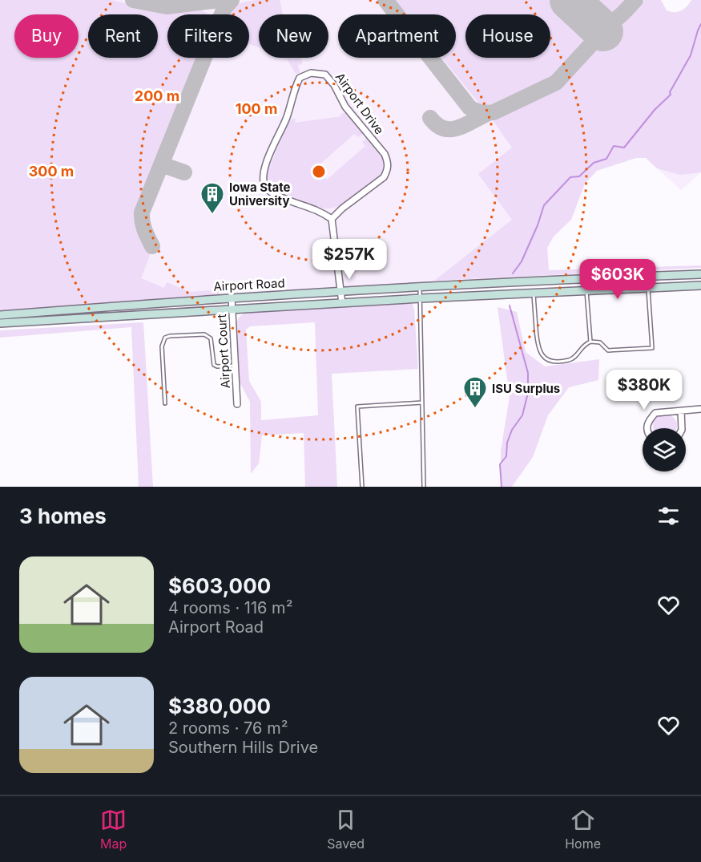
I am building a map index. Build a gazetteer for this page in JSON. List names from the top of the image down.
{
  "streets": {
    "main road": ["Airport Road"],
    "street": ["Airport Drive", "Airport Court"]
  },
  "crossings": [
    ["Airport Road", "Airport Court"]
  ],
  "places": {
    "building": ["Iowa State University", "ISU Surplus"]
  },
  "page": {
    "chip": [
      "Buy",
      "Rent",
      "Filters",
      "New",
      "Apartment",
      "House"
    ],
    "price": ["$257K", "$603K", "$380K"],
    "heading": "3 homes",
    "list": [
      {
        "name": "$603,000",
        "note": "4 rooms · 116 m² · Airport Road"
      },
      {
        "name": "$380,000",
        "note": "2 rooms · 76 m² · Southern Hills Drive"
      }
    ],
    "tabs": ["Map", "Saved", "Home"]
  },
  "rings": ["200 m", "100 m", "300 m"]
}
